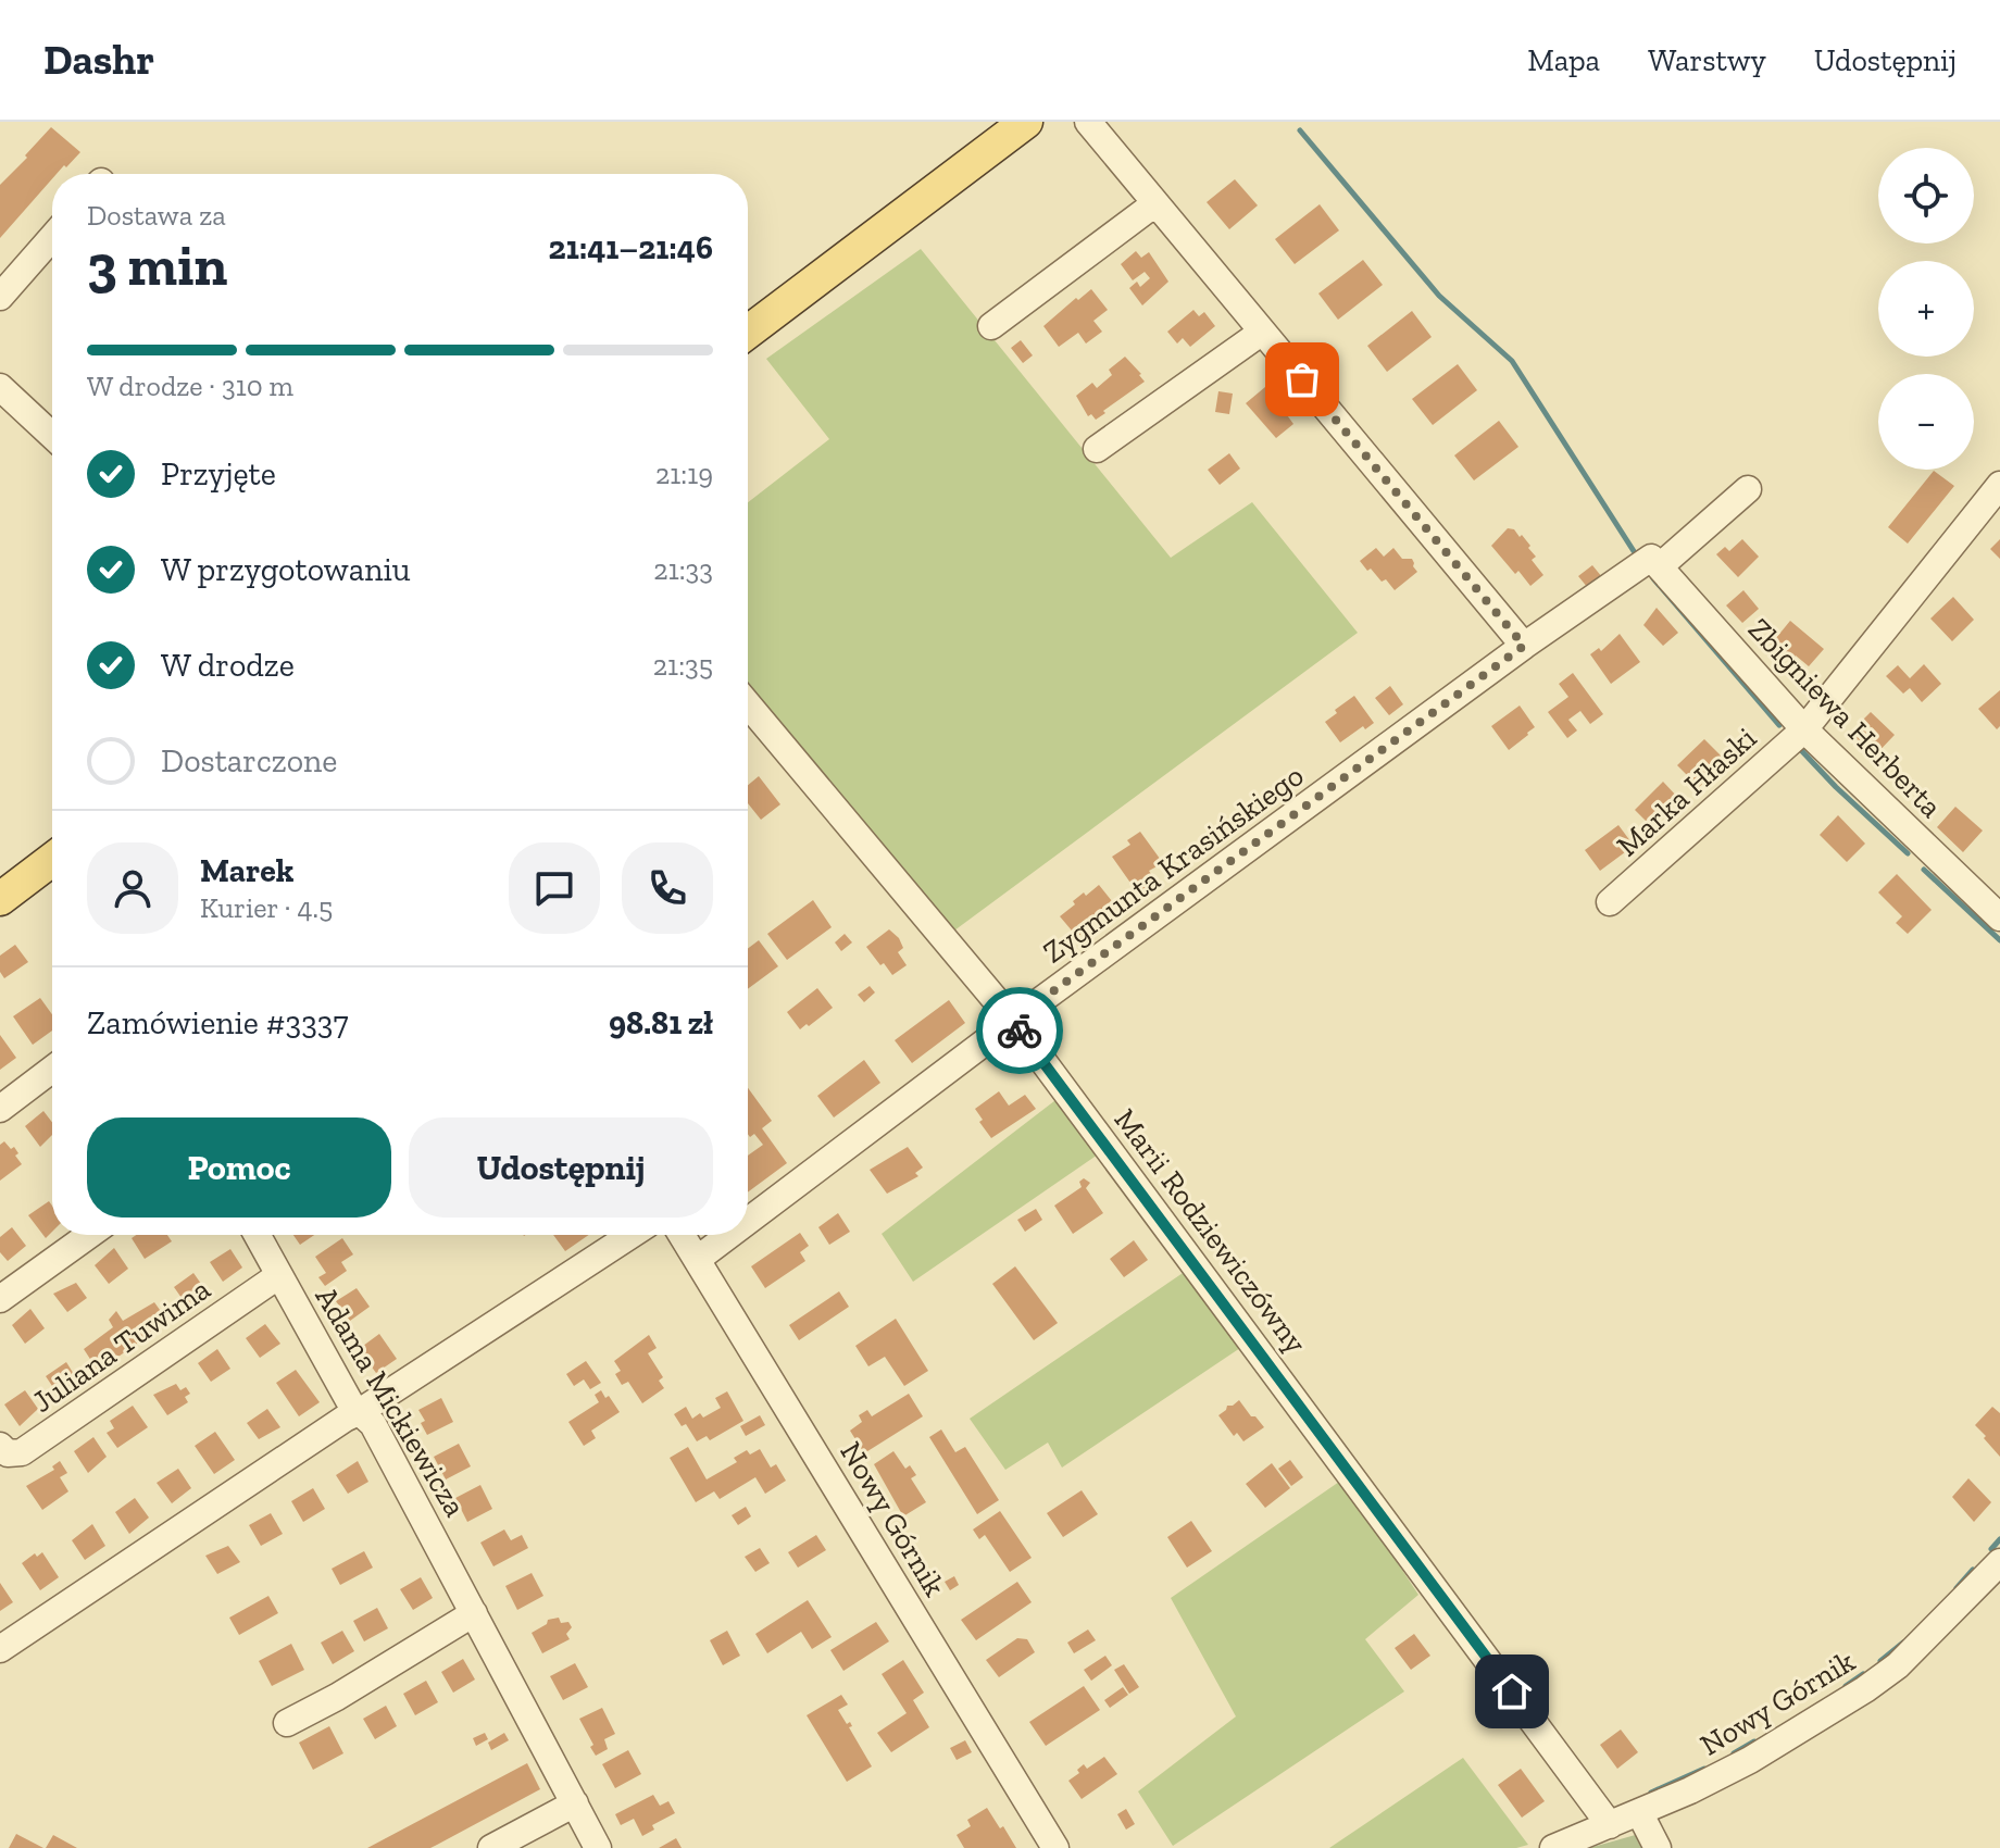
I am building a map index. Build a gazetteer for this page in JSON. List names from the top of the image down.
{
  "streets": {
    "street": [
      "Zbigniewa Herberta",
      "Marka Hłaski",
      "Zygmunta Krasińskiego",
      "Marii Rodziewiczówny",
      "Juliana Tuwima",
      "Adama Mickiewicza",
      "Nowy Górnik"
    ]
  },
  "crossings": [
    ["Zbigniewa Herberta", "Marka Hłaski"],
    ["Zbigniewa Herberta", "Zygmunta Krasińskiego"],
    ["Zygmunta Krasińskiego", "Marii Rodziewiczówny"],
    ["Zygmunta Krasińskiego", "Nowy Górnik"],
    ["Marii Rodziewiczówny", "Nowy Górnik"],
    ["Juliana Tuwima", "Adama Mickiewicza"]
  ],
  "page": {
    "header": "Dashr",
    "nav": ["Mapa", "Warstwy", "Udostępnij"],
    "map_buttons": ["+", "−"],
    "heading": ["3 min", "Dostawa za", "21:41–21:46"],
    "panel": [
      "Marek",
      "Kurier · 4.5",
      "Zamówienie #3337",
      "98.81 zł"
    ],
    "bar": "W drodze · 310 m",
    "list": [
      ["Przyjęte", "21:19"],
      ["W przygotowaniu", "21:33"],
      ["W drodze", "21:35"],
      "Dostarczone"
    ],
    "buttons": ["Pomoc", "Udostępnij"]
  }
}
